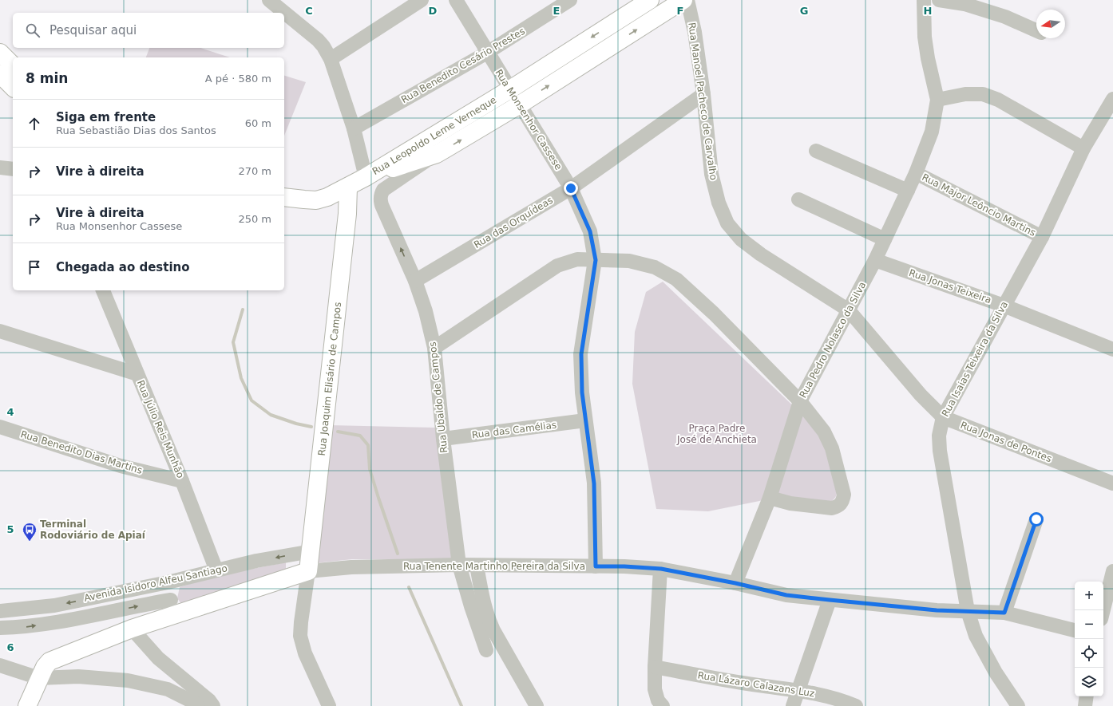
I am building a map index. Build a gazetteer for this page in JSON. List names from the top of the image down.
{
  "streets": {
    "main road": ["Rua Leopoldo Leme Verneque", "Rua Joaquim Elisário de Campos"],
    "street": [
      "Rua Benedito Cesário Prestes",
      "Rua Manoel Pacheco de Carvalho",
      "Rua Monsenhor Cassese",
      "Rua Major Leôncio Martins",
      "Rua das Orquídeas",
      "Rua Jonas Teixeira",
      "Rua Pedro Nolasco da Silva",
      "Rua Isaias Teixeira da Silva",
      "Rua Ubaldo de Campos",
      "Rua Júlio Reis Munhão",
      "Rua das Camélias",
      "Rua Jonas de Pontes",
      "Rua Benedito Dias Martins",
      "Rua Tenente Martinho Pereira da Silva",
      "Avenida Isidoro Alfeu Santiago",
      "Rua Lázaro Calazans Luz"
    ]
  },
  "crossings": [
    ["Rua Benedito Cesário Prestes", "Rua Monsenhor Cassese"],
    ["Rua Manoel Pacheco de Carvalho", "Rua das Orquídeas"],
    ["Rua Manoel Pacheco de Carvalho", "Rua Pedro Nolasco da Silva"],
    ["Rua Manoel Pacheco de Carvalho", "Rua Jonas de Pontes"],
    ["Rua Monsenhor Cassese", "Rua Leopoldo Leme Verneque"],
    ["Rua Monsenhor Cassese", "Rua das Orquídeas"],
    ["Rua Monsenhor Cassese", "Rua das Camélias"],
    ["Rua Monsenhor Cassese", "Rua Tenente Martinho Pereira da Silva"],
    ["Rua Leopoldo Leme Verneque", "Rua Ubaldo de Campos"],
    ["Rua Major Leôncio Martins", "Rua Pedro Nolasco da Silva"],
    ["Rua Major Leôncio Martins", "Rua Isaias Teixeira da Silva"],
    ["Rua das Orquídeas", "Rua Ubaldo de Campos"],
    ["Rua Jonas Teixeira", "Rua Pedro Nolasco da Silva"],
    ["Rua Jonas Teixeira", "Rua Isaias Teixeira da Silva"],
    ["Rua Pedro Nolasco da Silva", "Rua Jonas de Pontes"],
    ["Rua Pedro Nolasco da Silva", "Rua Tenente Martinho Pereira da Silva"],
    ["Rua Isaias Teixeira da Silva", "Rua Jonas de Pontes"],
    ["Rua Isaias Teixeira da Silva", "Rua Tenente Martinho Pereira da Silva"],
    ["Rua Joaquim Elisário de Campos", "Rua Tenente Martinho Pereira da Silva"],
    ["Rua Joaquim Elisário de Campos", "Avenida Isidoro Alfeu Santiago"],
    ["Rua Ubaldo de Campos", "Rua das Camélias"],
    ["Rua Ubaldo de Campos", "Rua Tenente Martinho Pereira da Silva"],
    ["Rua Júlio Reis Munhão", "Rua Benedito Dias Martins"],
    ["Rua Júlio Reis Munhão", "Avenida Isidoro Alfeu Santiago"]
  ],
  "parks": ["Praça Padre José de Anchieta"],
  "places": {
    "bus stop": ["Terminal Rodoviário de Apiaí"]
  },
  "north": "left",
  "page": {
    "search": "Pesquisar aqui",
    "heading": ["8 min", "A pé · 580 m"],
    "list": [
      ["Siga em frente", "Rua Sebastião Dias dos Santos", "60 m"],
      ["Vire à direita", "270 m"],
      ["Vire à direita", "Rua Monsenhor Cassese", "250 m"],
      "Chegada ao destino"
    ],
    "map_buttons": ["+", "−"]
  },
  "grid": {
    "columns": [
      "C",
      "D",
      "E",
      "F",
      "G",
      "H"
    ],
    "rows": ["4", "5", "6"]
  }
}
